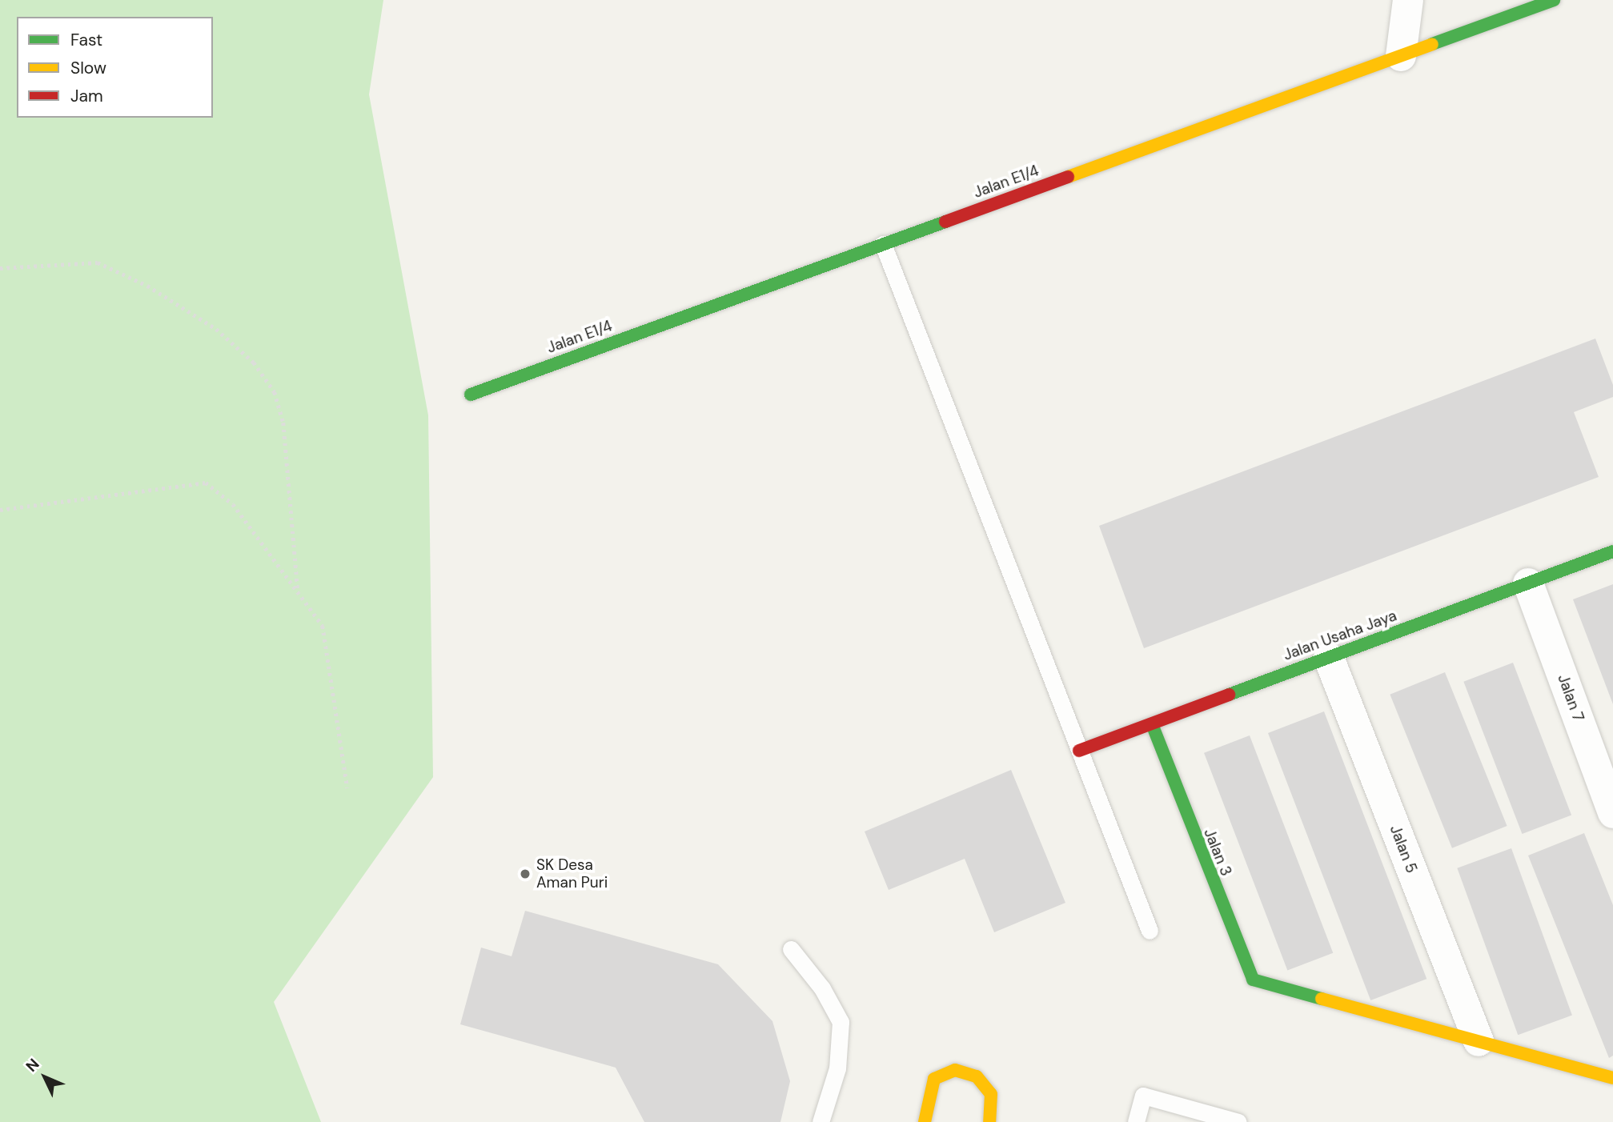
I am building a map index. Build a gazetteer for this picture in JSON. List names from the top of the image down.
{
  "streets": {
    "street": [
      "Jalan E1/4",
      "Jalan Usaha Jaya",
      "Jalan 7",
      "Jalan 5",
      "Jalan 3"
    ]
  },
  "crossings": [
    ["Jalan Usaha Jaya", "Jalan 7"],
    ["Jalan Usaha Jaya", "Jalan 5"],
    ["Jalan Usaha Jaya", "Jalan 3"],
    ["Jalan 5", "Jalan 3"]
  ],
  "places": ["SK Desa Aman Puri"],
  "legend": ["Fast", "Slow", "Jam"],
  "north": "top left"
}
